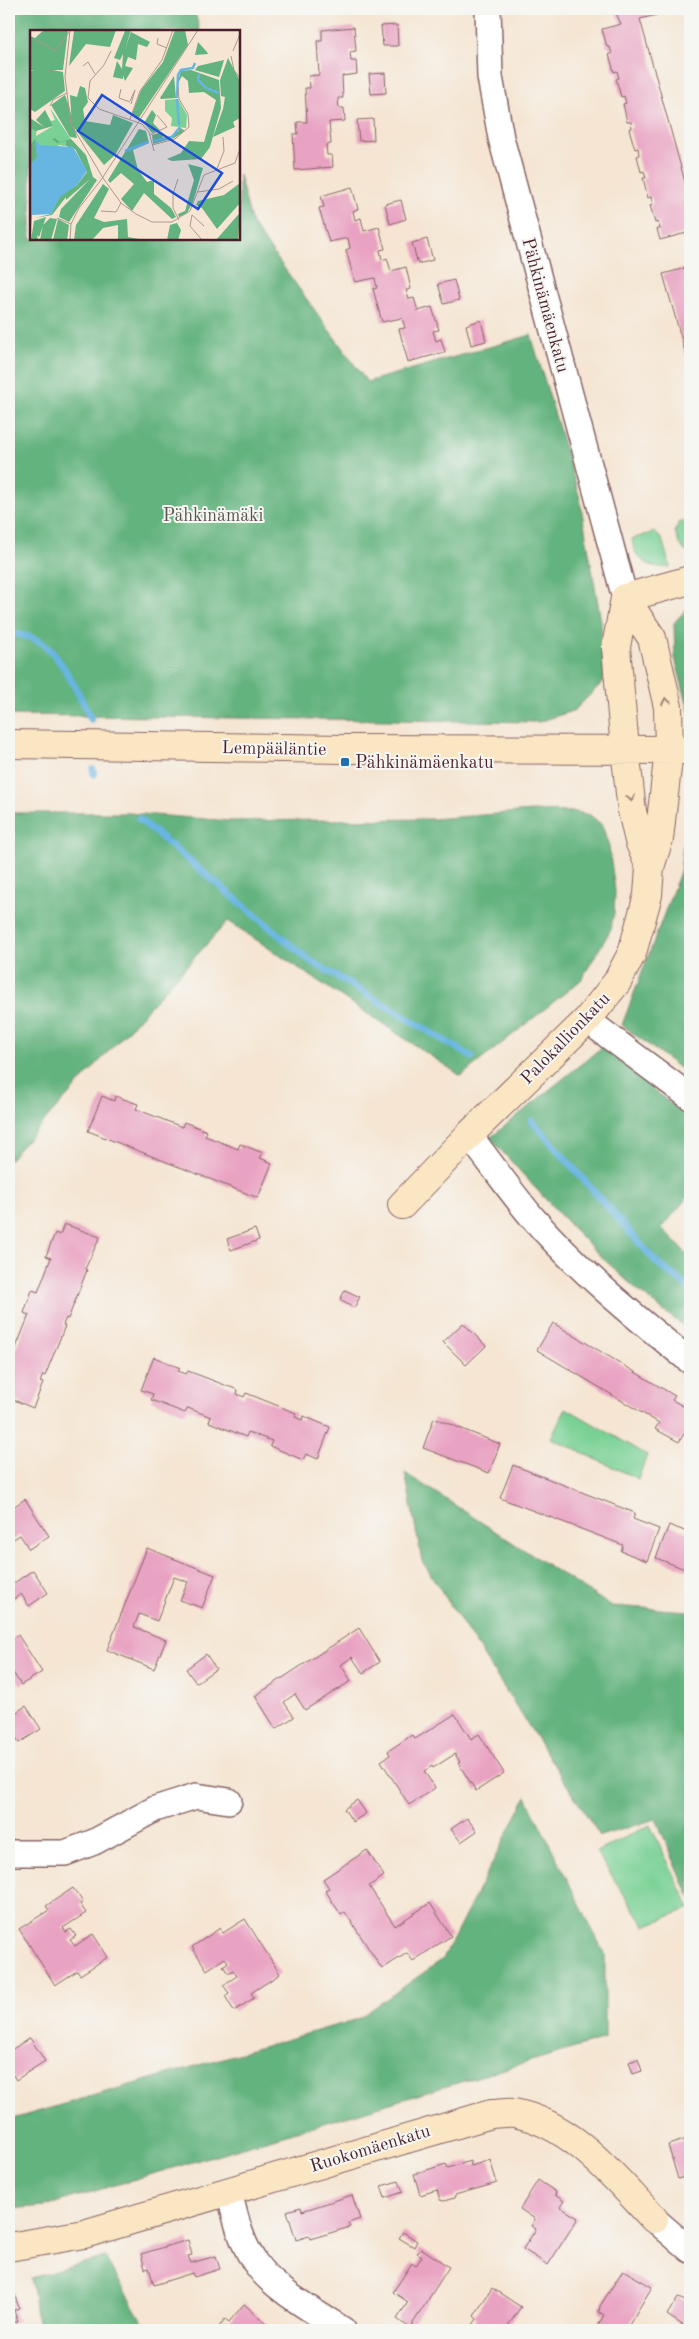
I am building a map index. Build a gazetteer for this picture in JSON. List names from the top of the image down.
{
  "streets": {
    "street": [
      "Pähkinämäenkatu",
      "Lempääläntie",
      "Palokallionkatu",
      "Ruokomäenkatu"
    ]
  },
  "crossings": [
    ["Pähkinämäenkatu", "Lempääläntie"],
    ["Pähkinämäenkatu", "Palokallionkatu"],
    ["Lempääläntie", "Palokallionkatu"]
  ],
  "parks": ["Pähkinämäki"],
  "places": {
    "transit": ["Pähkinämäenkatu"]
  }
}
